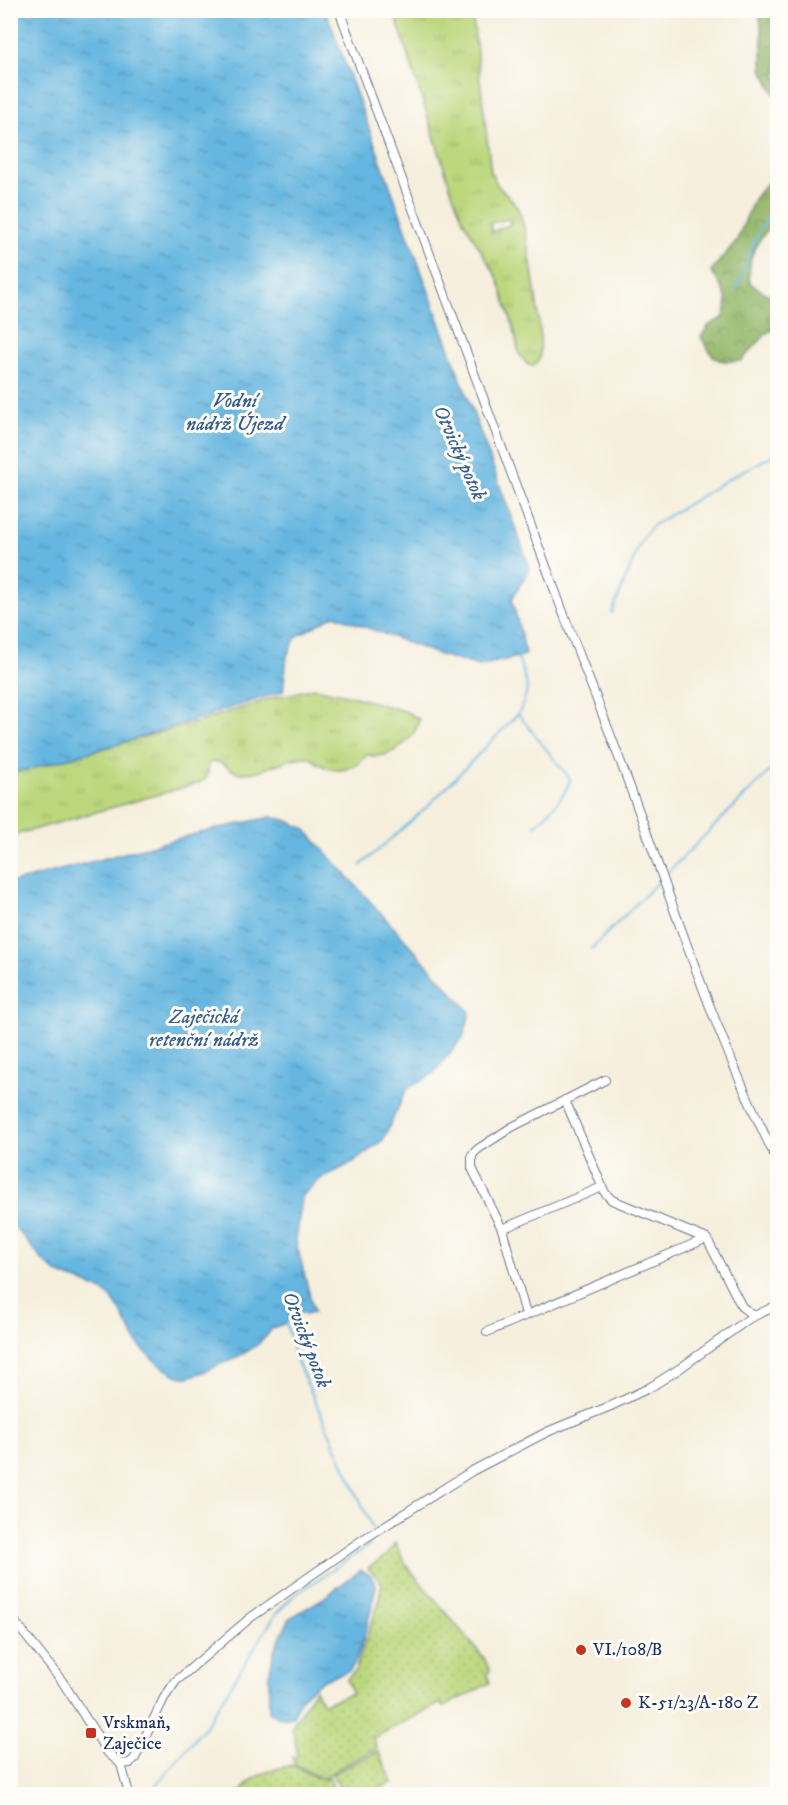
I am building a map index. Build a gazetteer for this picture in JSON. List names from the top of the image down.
{
  "water": ["Vodní nádrž Újezd", "Otvický potok", "Zaječická retenční nádrž"],
  "places": {
    "other": ["VI./108/B", "K-51/23/A-180 Z"],
    "transit": ["Vrskmaň, Zaječice"]
  }
}
